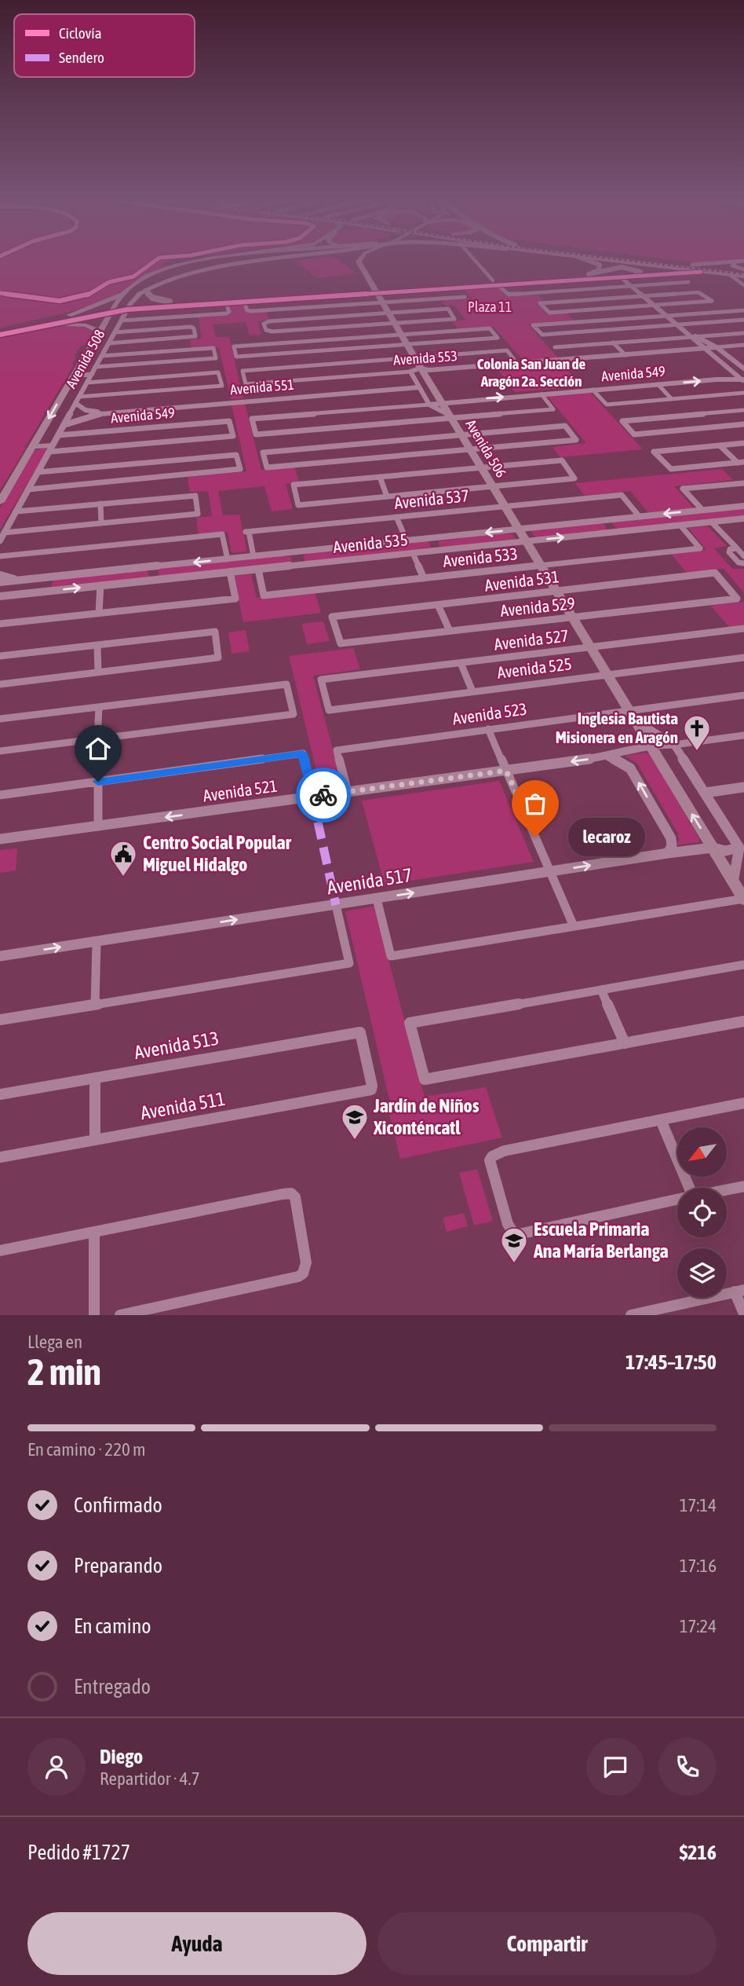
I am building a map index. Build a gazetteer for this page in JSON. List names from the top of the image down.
{
  "streets": {
    "main road": ["Avenida 508", "Avenida 506"],
    "street": [
      "Avenida 553",
      "Avenida 549",
      "Avenida 551",
      "Avenida 537",
      "Avenida 535",
      "Avenida 533",
      "Avenida 531",
      "Avenida 529",
      "Avenida 527",
      "Avenida 525",
      "Avenida 523",
      "Avenida 521",
      "Avenida 517",
      "Avenida 513",
      "Avenida 511"
    ]
  },
  "crossings": [
    ["Avenida 553", "Avenida 506"],
    ["Avenida 508", "Avenida 549"],
    ["Avenida 508", "Avenida 551"],
    ["Avenida 549", "Avenida 506"],
    ["Avenida 506", "Avenida 537"],
    ["Avenida 506", "Avenida 535"],
    ["Avenida 506", "Avenida 533"],
    ["Avenida 506", "Avenida 531"],
    ["Avenida 506", "Avenida 529"],
    ["Avenida 506", "Avenida 527"],
    ["Avenida 506", "Avenida 525"],
    ["Avenida 506", "Avenida 523"],
    ["Avenida 506", "Avenida 521"],
    ["Avenida 506", "Avenida 517"],
    ["Avenida 537", "Avenida 535"],
    ["Avenida 535", "Avenida 533"],
    ["Avenida 531", "Avenida 529"],
    ["Avenida 527", "Avenida 525"],
    ["Avenida 523", "Avenida 521"],
    ["Avenida 513", "Avenida 511"]
  ],
  "one_way": ["Avenida 521"],
  "districts": ["Colonia San Juan de Aragón 2a. Sección"],
  "parks": ["Plaza 11"],
  "places": {
    "church": ["Inglesia Bautista Misionera en Aragón"],
    "other": ["lecaroz"],
    "public building": ["Centro Social Popular Miguel Hidalgo"],
    "school or university": ["Jardín de Niños Xiconténcatl", "Escuela Primaria Ana María Berlanga"]
  },
  "legend": ["Ciclovía", "Sendero"],
  "north": "bottom left",
  "page": {
    "bubble": "lecaroz",
    "heading": ["2 min", "Llega en", "17:45–17:50"],
    "panel": [
      "Diego",
      "Repartidor · 4.7",
      "Pedido #1727",
      "$216"
    ],
    "bar": "En camino · 220 m",
    "list": [
      ["Confirmado", "17:14"],
      ["Preparando", "17:16"],
      ["En camino", "17:24"],
      "Entregado"
    ],
    "buttons": ["Ayuda", "Compartir"]
  }
}
